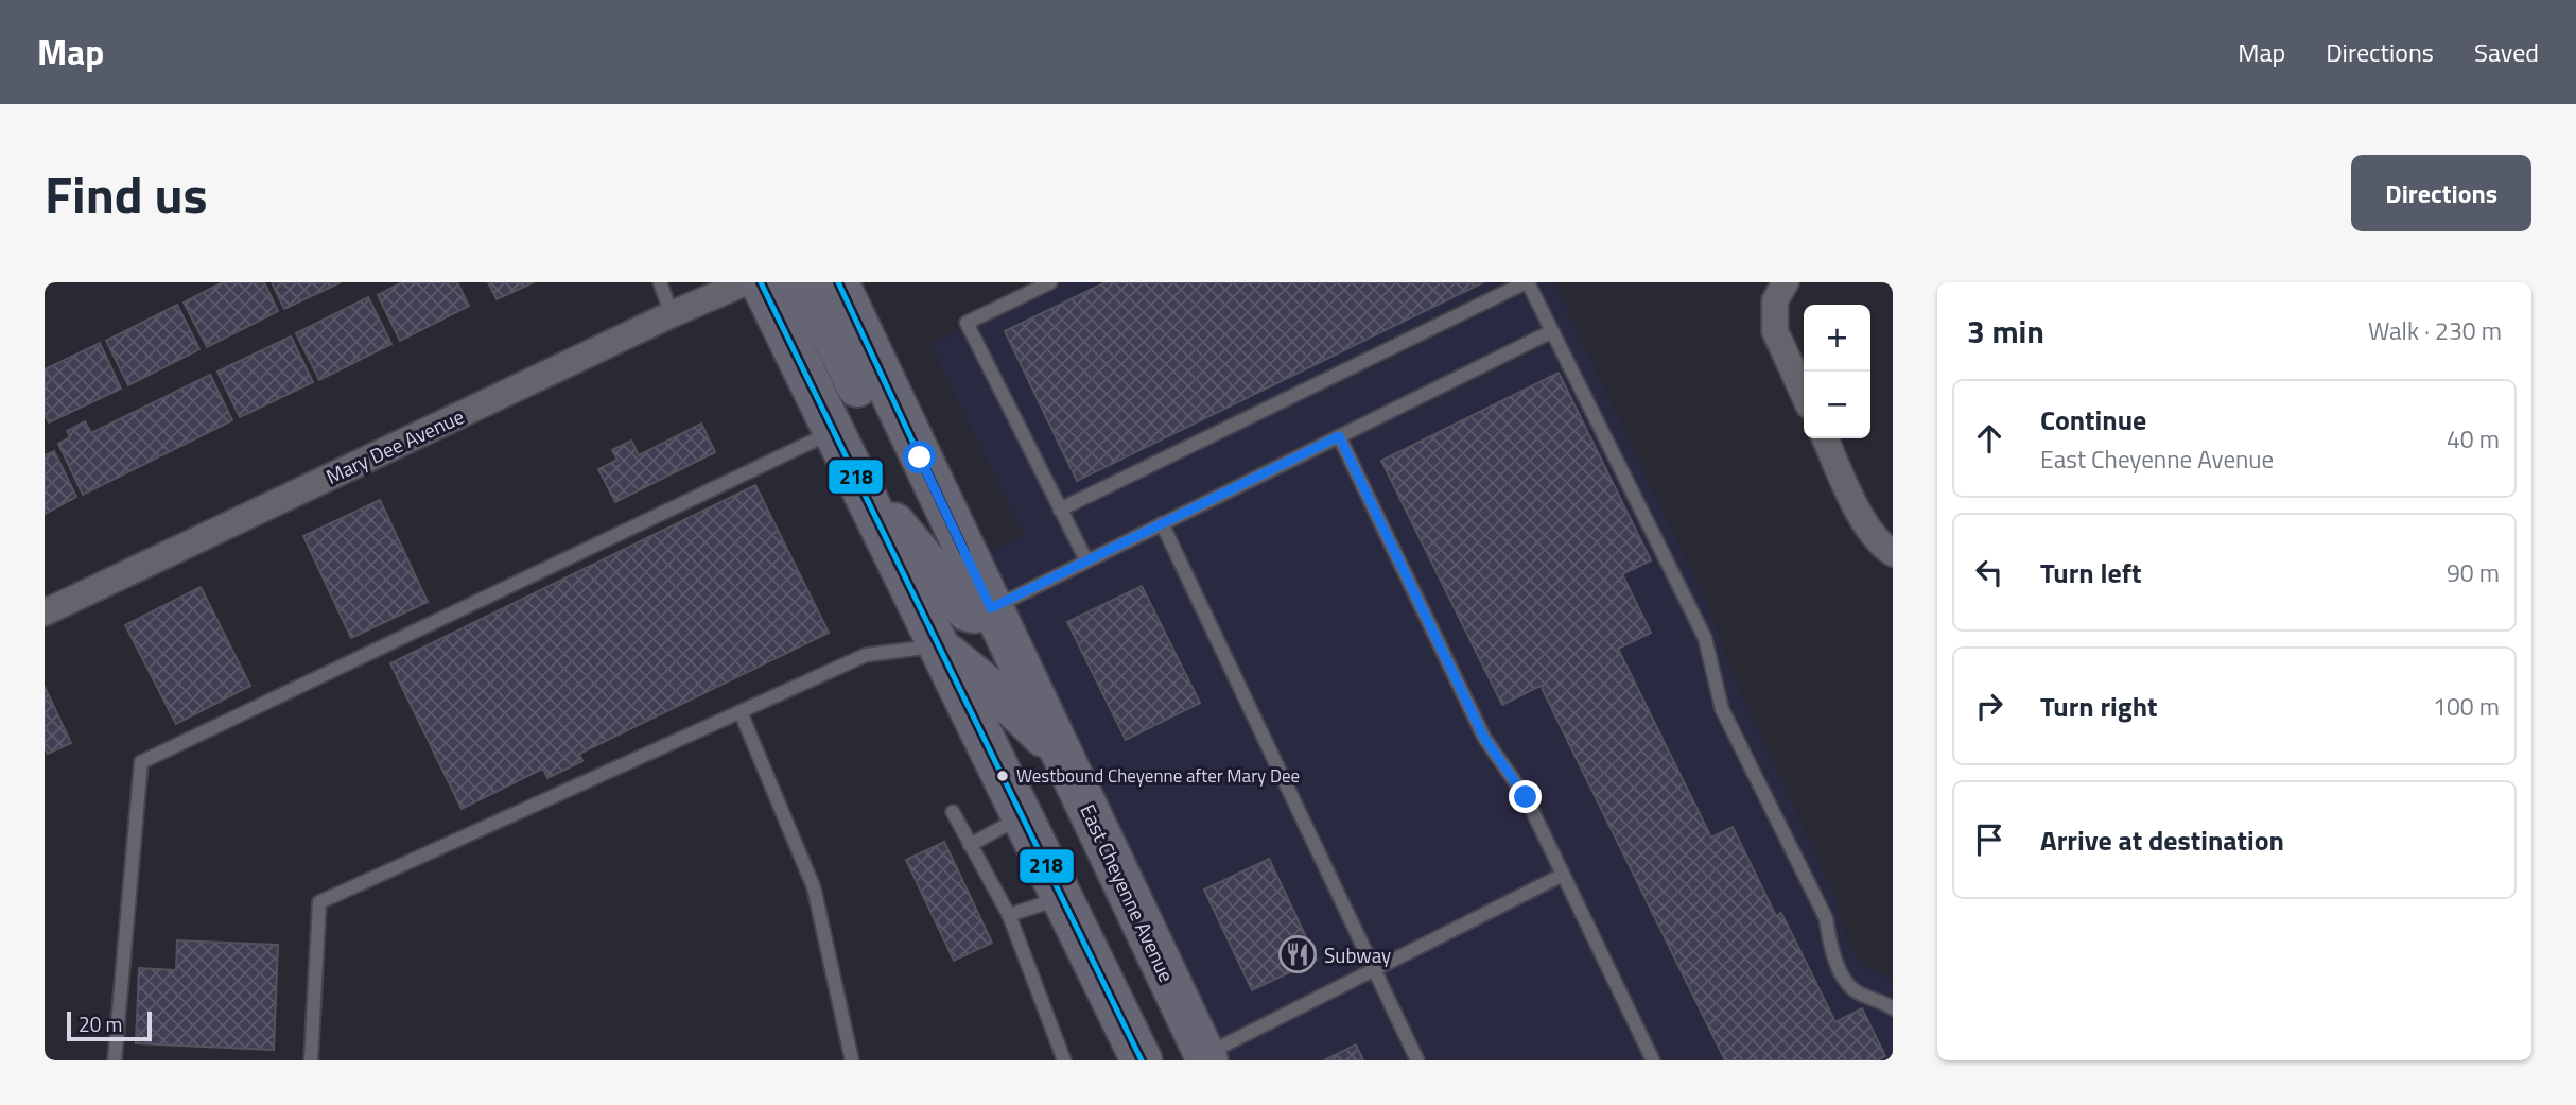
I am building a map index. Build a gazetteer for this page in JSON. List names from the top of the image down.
{
  "streets": {
    "main road": ["East Cheyenne Avenue"],
    "street": ["Mary Dee Avenue"]
  },
  "places": {
    "other": ["Westbound Cheyenne after Mary Dee"],
    "restaurant": ["Subway"]
  },
  "lines": ["transit line 218"],
  "scale_bar": "20 m",
  "page": {
    "header": "Map",
    "nav": ["Map", "Directions", "Saved"],
    "title": "Find us",
    "buttons": "Directions",
    "heading": ["3 min", "Walk · 230 m"],
    "map_buttons": ["+", "−"],
    "list": [
      ["Continue", "East Cheyenne Avenue", "40 m"],
      ["Turn left", "90 m"],
      ["Turn right", "100 m"],
      "Arrive at destination"
    ],
    "scale": "20 m"
  }
}
